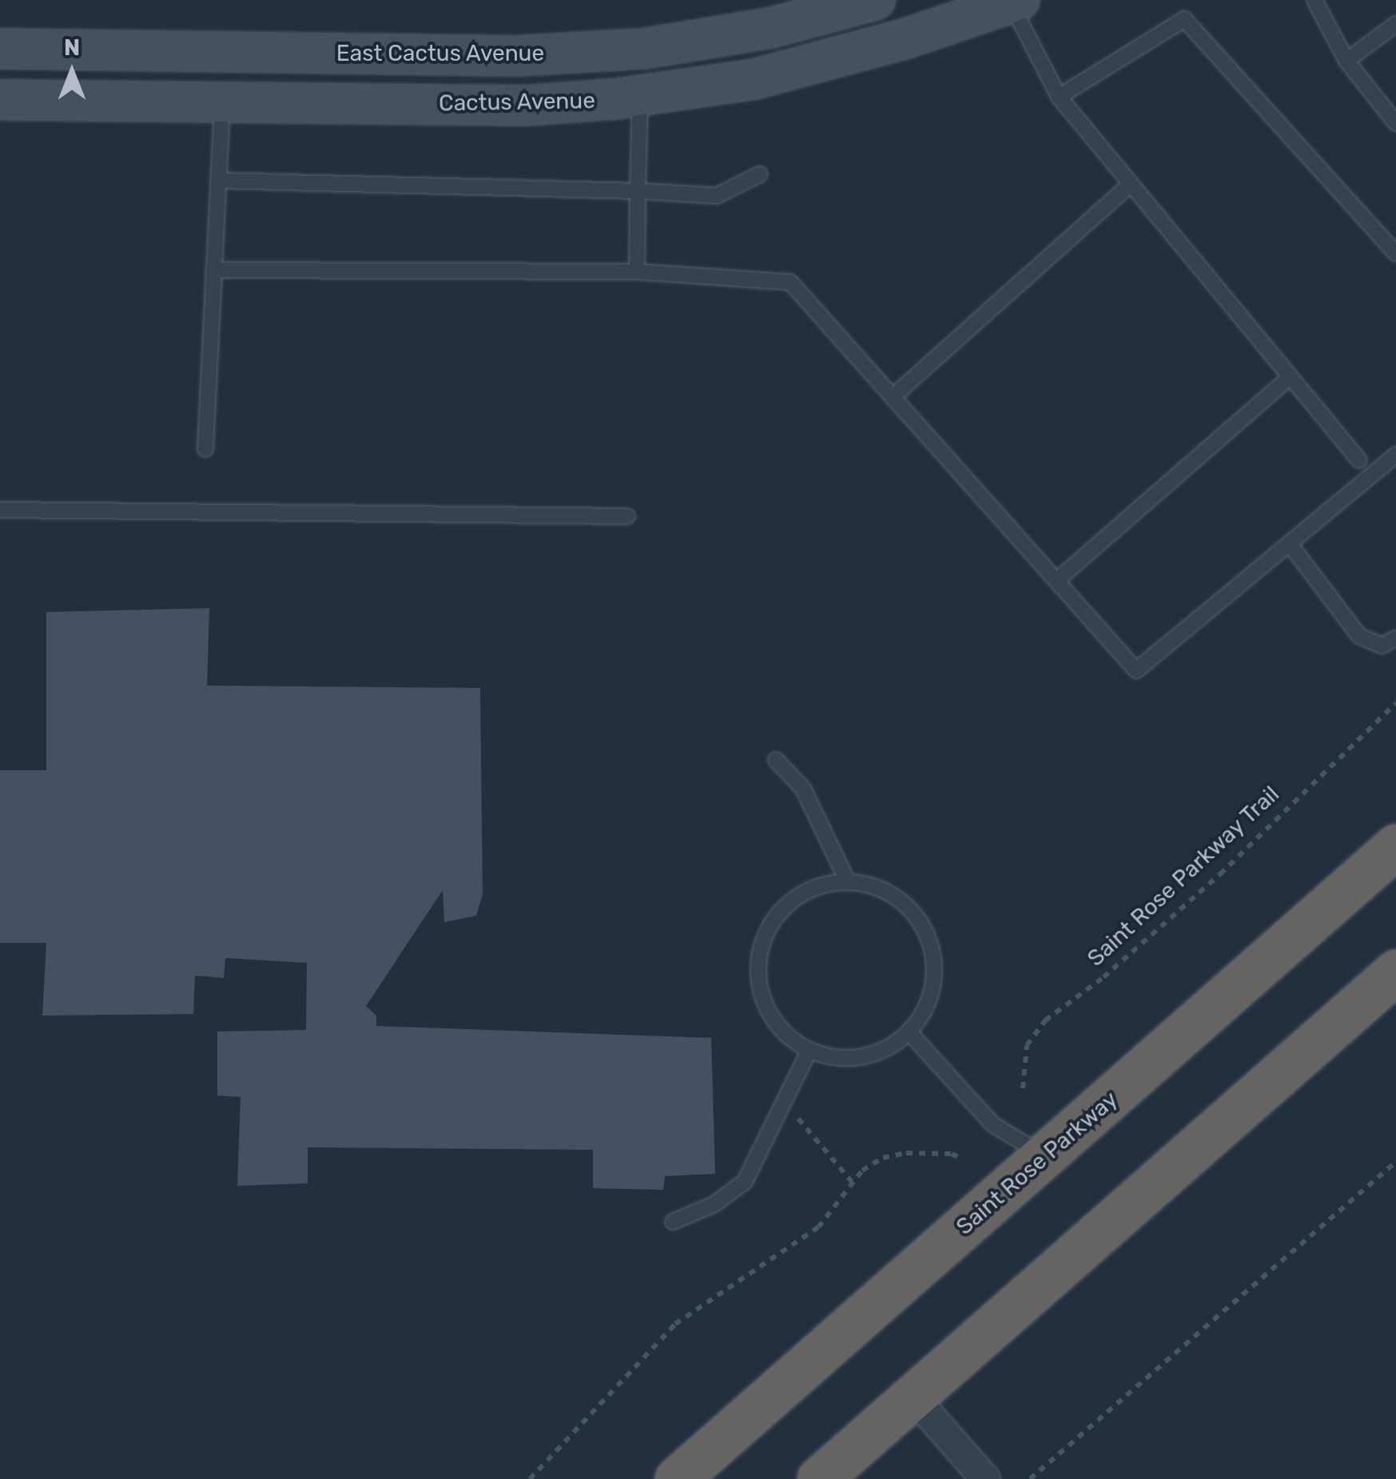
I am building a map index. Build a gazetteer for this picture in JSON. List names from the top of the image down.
{
  "streets": {
    "highway": ["Saint Rose Parkway"],
    "main road": ["East Cactus Avenue", "Cactus Avenue"],
    "path": ["Saint Rose Parkway Trail"]
  },
  "north": "top"
}
